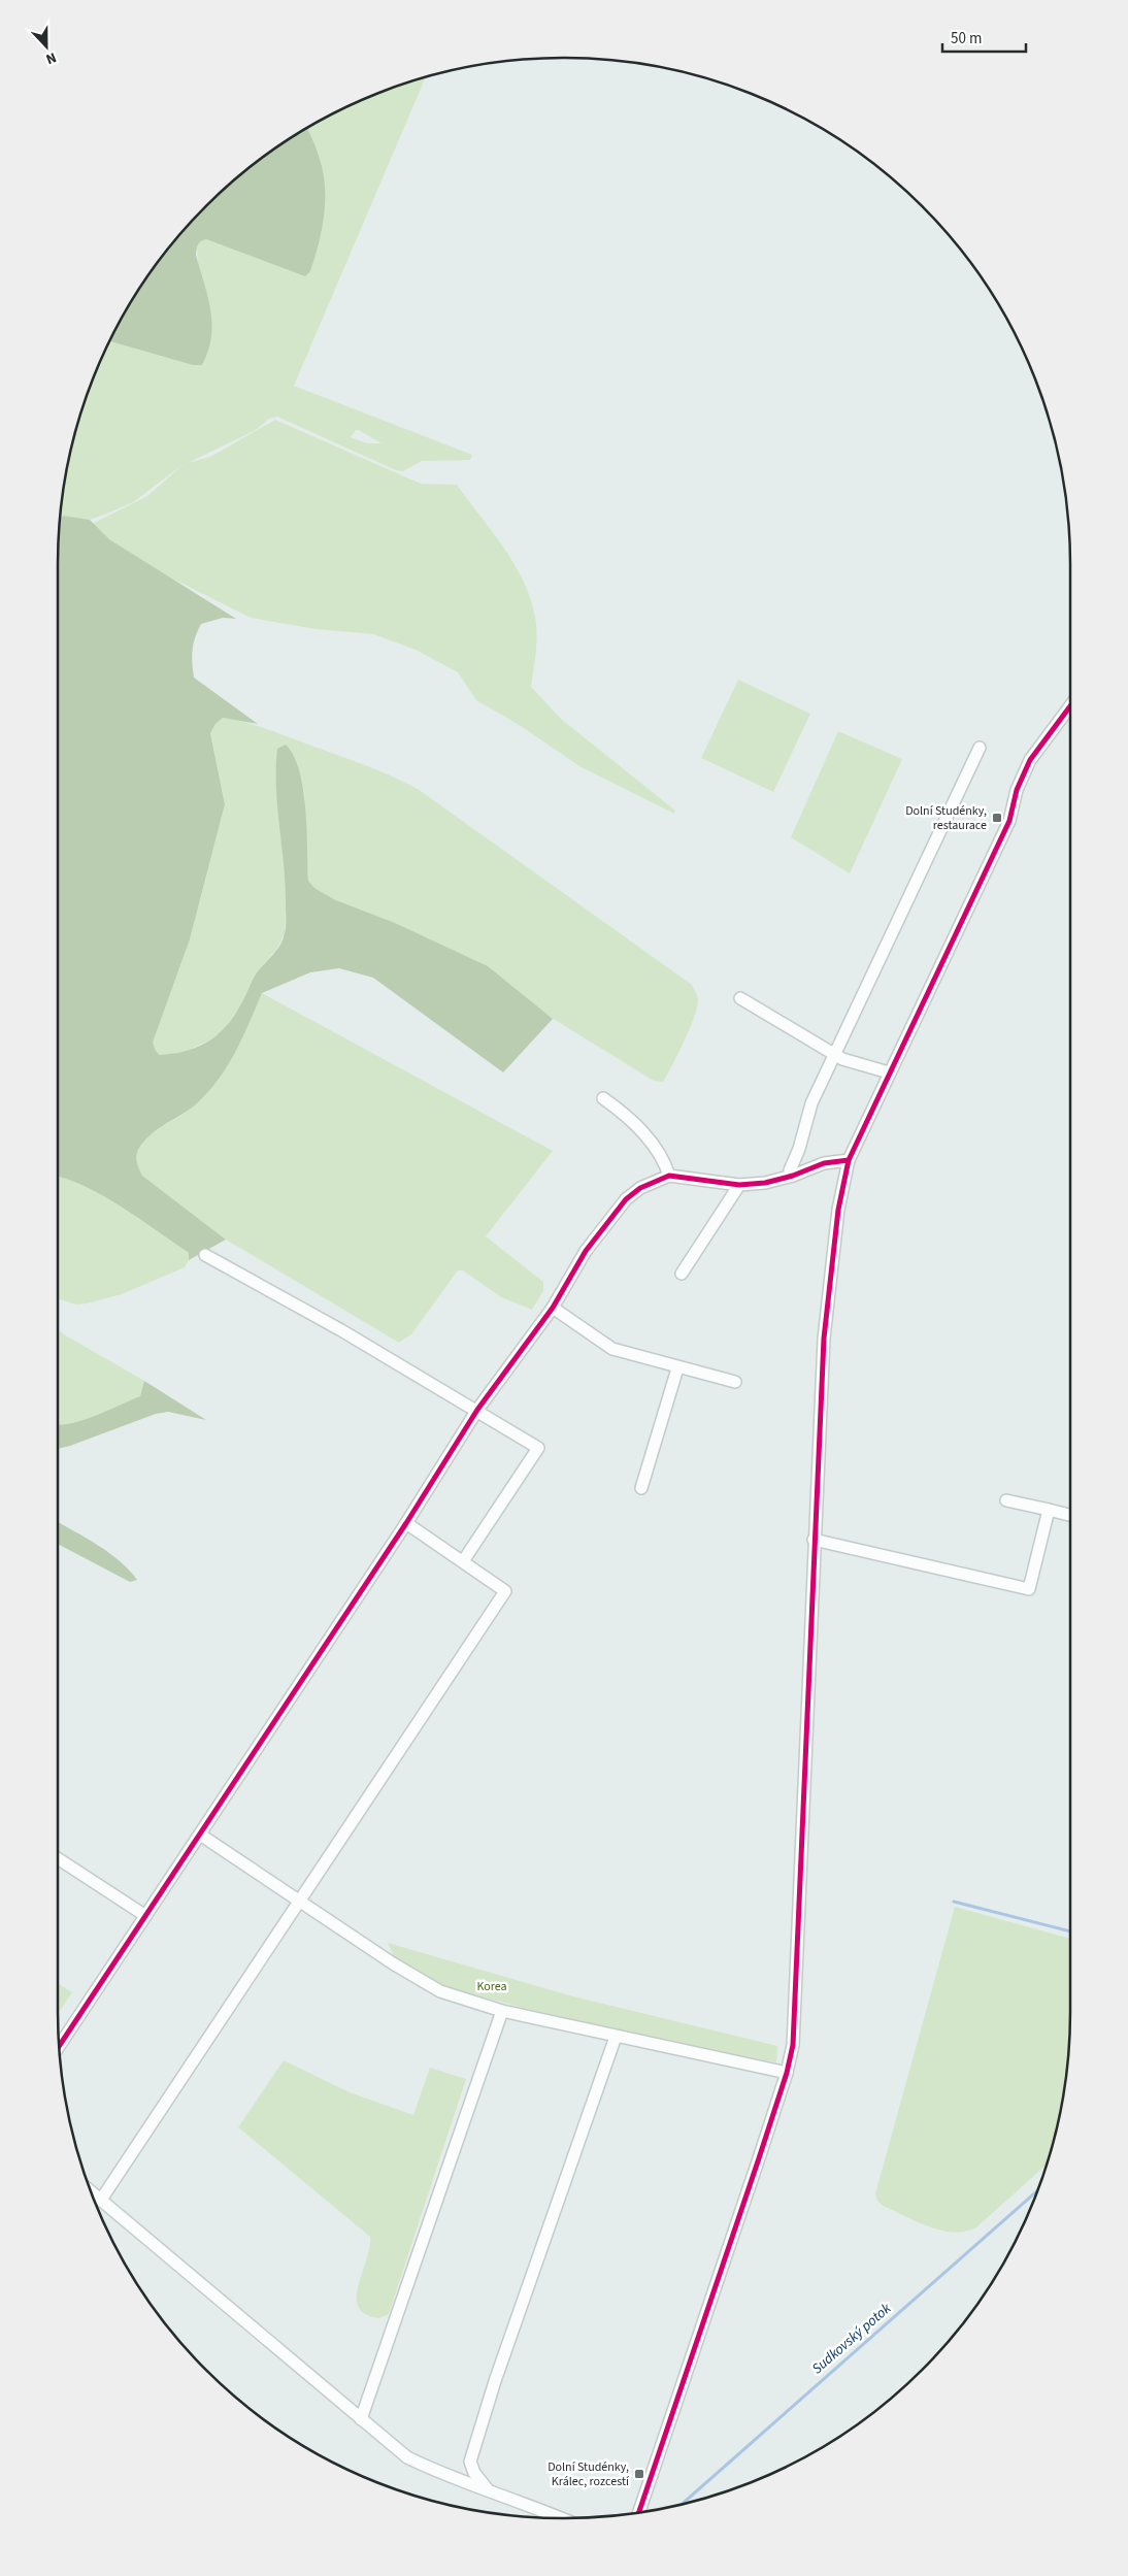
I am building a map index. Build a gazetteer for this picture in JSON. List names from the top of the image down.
{
  "water": ["Sudkovský potok"],
  "parks": ["Korea"],
  "places": {
    "transit": ["Dolní Studénky, restaurace", "Dolní Studénky, Králec, rozcestí"]
  },
  "scale_bar": "50 m",
  "north": "bottom"
}
